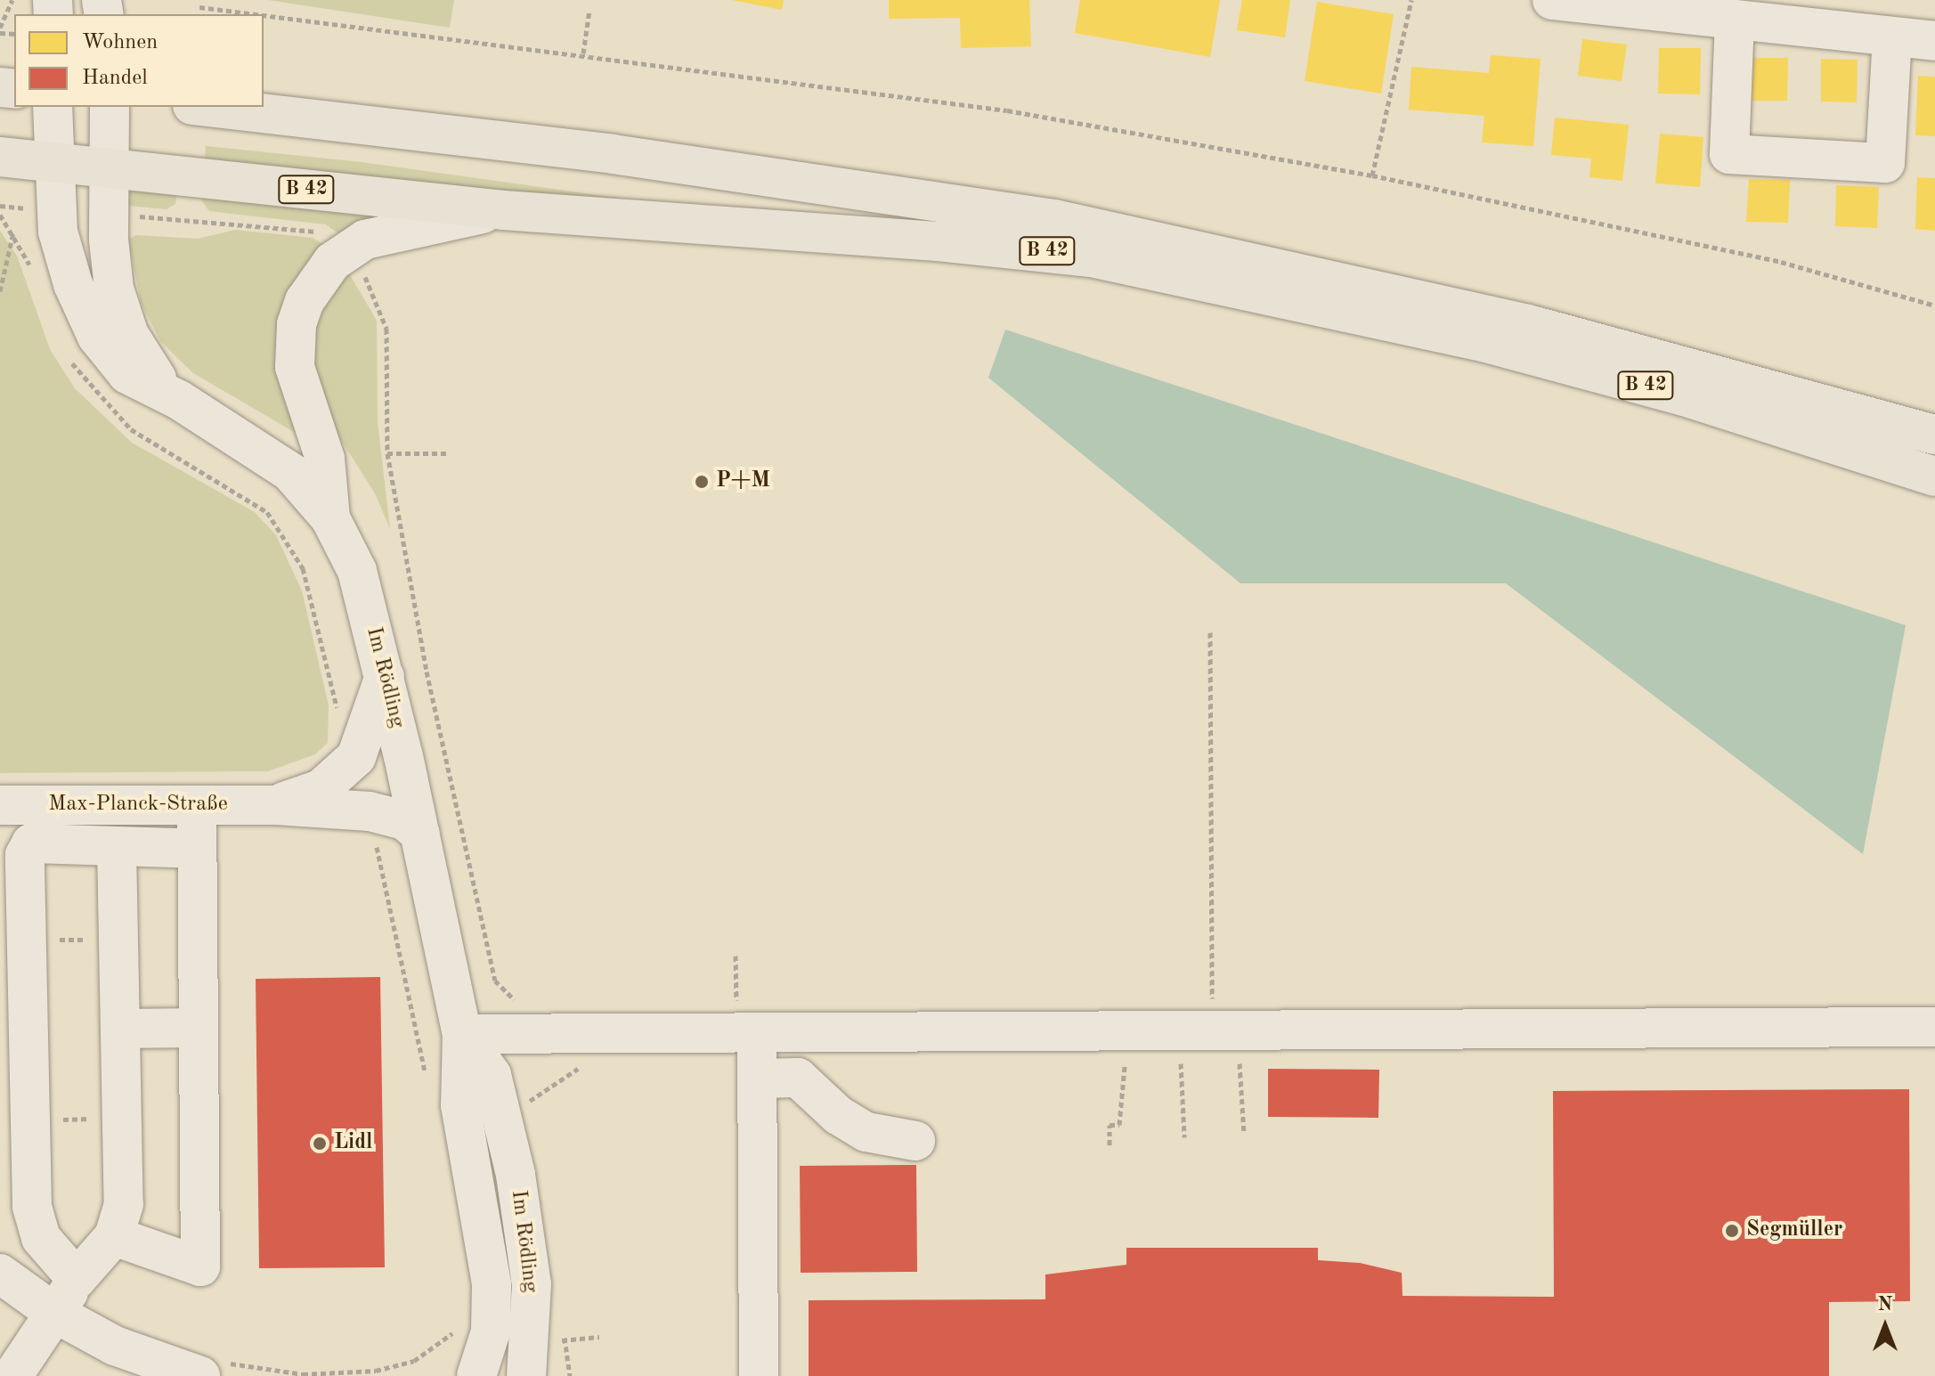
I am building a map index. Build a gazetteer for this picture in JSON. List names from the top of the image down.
{
  "streets": {
    "main road": ["B 42"],
    "street": ["Im Rödling", "Max-Planck-Straße"]
  },
  "crossings": [
    ["B 42", "Im Rödling"],
    ["Im Rödling", "Max-Planck-Straße"]
  ],
  "places": ["P+M", "Lidl", "Segmüller"],
  "legend": ["Wohnen", "Handel"],
  "north": "top"
}
